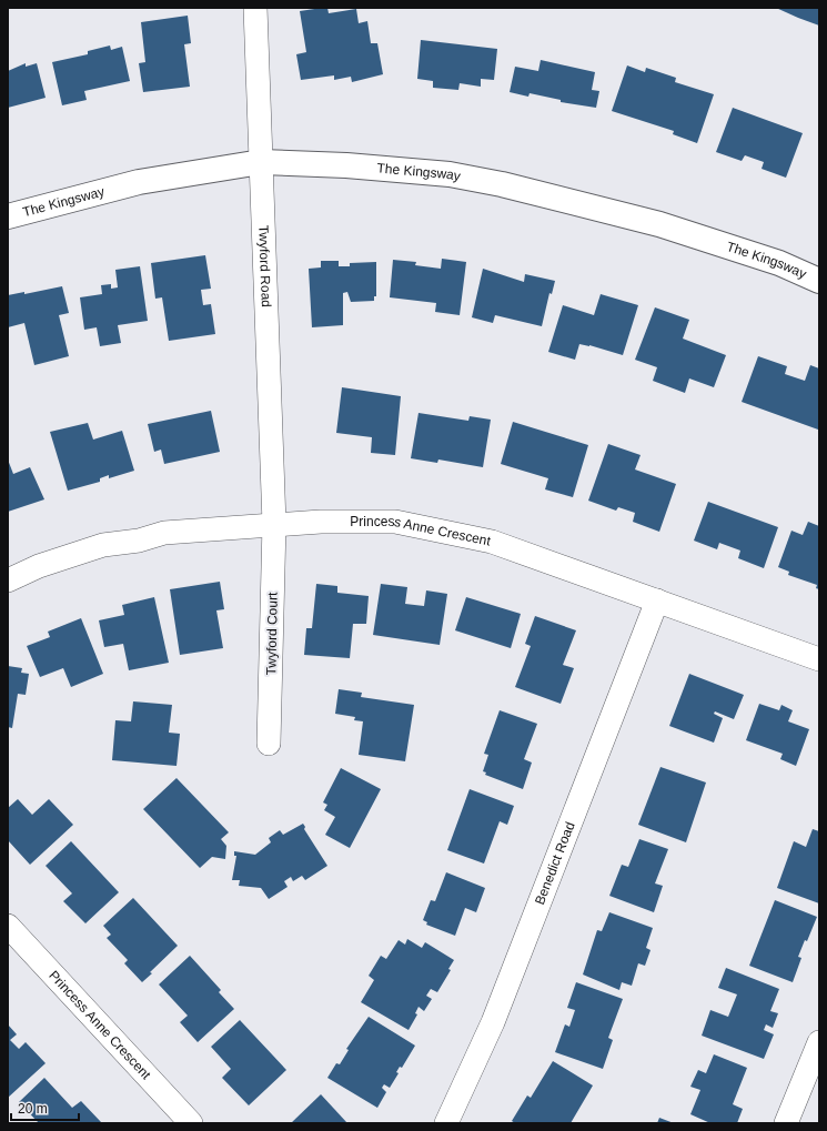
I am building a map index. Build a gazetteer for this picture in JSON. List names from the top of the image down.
{
  "streets": {
    "street": [
      "The Kingsway",
      "Twyford Road",
      "Princess Anne Crescent",
      "Twyford Court",
      "Benedict Road"
    ]
  },
  "crossings": [
    ["The Kingsway", "Twyford Road"],
    ["Twyford Road", "Princess Anne Crescent"],
    ["Twyford Road", "Twyford Court"],
    ["Princess Anne Crescent", "Twyford Court"],
    ["Princess Anne Crescent", "Benedict Road"]
  ],
  "scale_bar": "20 m"
}
